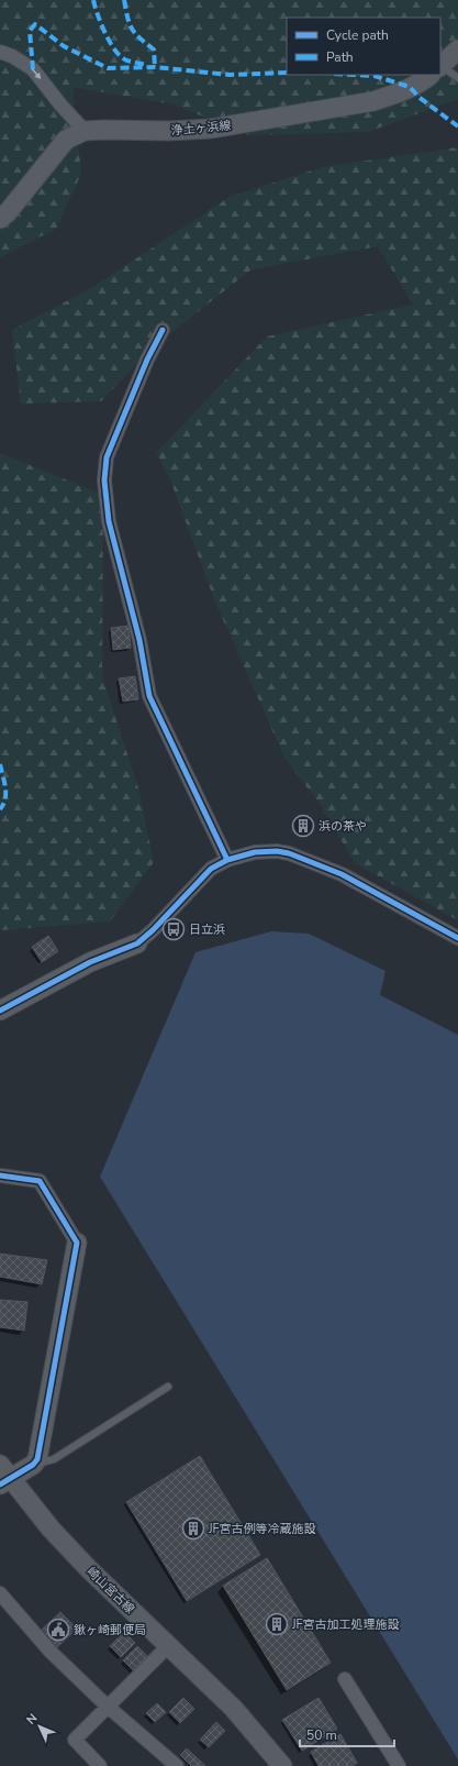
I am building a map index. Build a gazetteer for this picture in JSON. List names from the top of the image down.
{
  "streets": {
    "main road": ["浄土ヶ浜線", "崎山宮古線"]
  },
  "places": {
    "building": ["浜の茶や", "JF宮古例等冷蔵施設", "JF宮古加工処理施設"],
    "bus stop": ["日立浜"],
    "public building": ["鍬ヶ崎郵便局"]
  },
  "legend": ["Cycle path", "Path"],
  "scale_bar": "50 m",
  "north": "top left"
}
